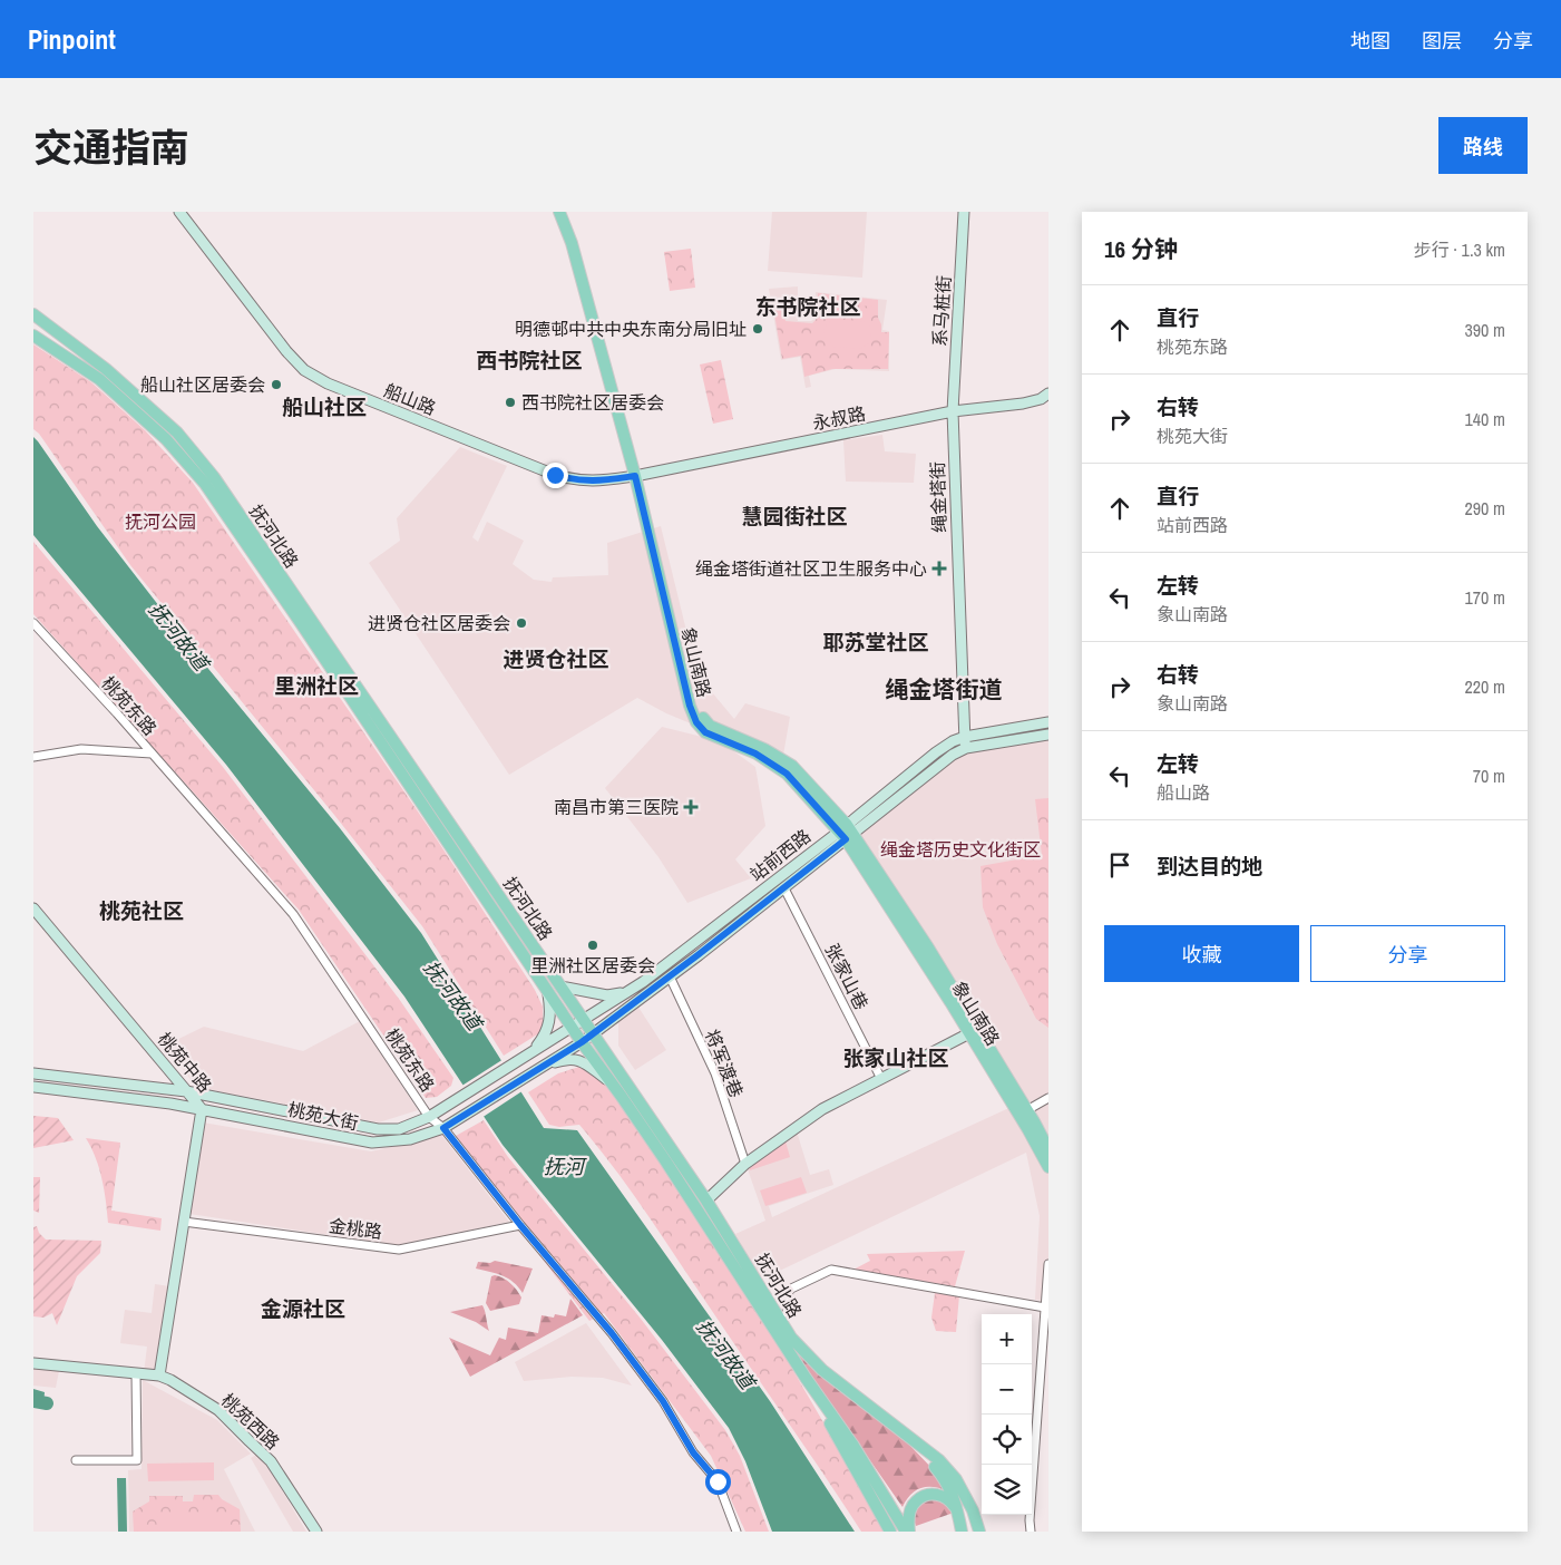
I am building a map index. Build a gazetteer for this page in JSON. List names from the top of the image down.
{
  "streets": {
    "main road": [
      "系马桩街",
      "船山路",
      "永叔路",
      "绳金塔街",
      "抚河北路",
      "象山南路",
      "站前西路",
      "桃苑中路",
      "桃苑大街",
      "桃苑西路"
    ],
    "street": [
      "桃苑东路",
      "张家山巷",
      "将军渡巷",
      "金桃路"
    ]
  },
  "crossings": [
    ["系马桩街", "永叔路"],
    ["系马桩街", "绳金塔街"],
    ["船山路", "永叔路"],
    ["船山路", "象山南路"],
    ["永叔路", "绳金塔街"],
    ["永叔路", "象山南路"],
    ["绳金塔街", "站前西路"],
    ["抚河北路", "站前西路"],
    ["抚河北路", "桃苑大街"],
    ["象山南路", "站前西路"],
    ["桃苑东路", "桃苑大街"],
    ["桃苑东路", "金桃路"],
    ["站前西路", "张家山巷"],
    ["站前西路", "将军渡巷"],
    ["站前西路", "桃苑大街"],
    ["桃苑中路", "桃苑大街"],
    ["桃苑中路", "金桃路"],
    ["桃苑中路", "桃苑西路"]
  ],
  "districts": [
    "东书院社区",
    "西书院社区",
    "船山社区",
    "慧园街社区",
    "耶苏堂社区",
    "进贤仓社区",
    "里洲社区",
    "绳金塔街道",
    "桃苑社区",
    "张家山社区",
    "金源社区"
  ],
  "water": ["抚河故道", "抚河"],
  "parks": ["抚河公园", "绳金塔历史文化街区"],
  "places": {
    "other": [
      "明德邨中共中央东南分局旧址",
      "船山社区居委会",
      "西书院社区居委会",
      "进贤仓社区居委会",
      "里洲社区居委会"
    ],
    "health": ["绳金塔街道社区卫生服务中心", "南昌市第三医院"]
  },
  "page": {
    "header": "Pinpoint",
    "nav": ["地图", "图层", "分享"],
    "title": "交通指南",
    "buttons": [
      "路线",
      ["收藏", "分享"]
    ],
    "heading": ["16 分钟", "步行 · 1.3 km"],
    "list": [
      ["直行", "桃苑东路", "390 m"],
      ["右转", "桃苑大街", "140 m"],
      ["直行", "站前西路", "290 m"],
      ["左转", "象山南路", "170 m"],
      ["右转", "象山南路", "220 m"],
      ["左转", "船山路", "70 m"],
      "到达目的地"
    ],
    "map_buttons": ["+", "−"]
  }
}
